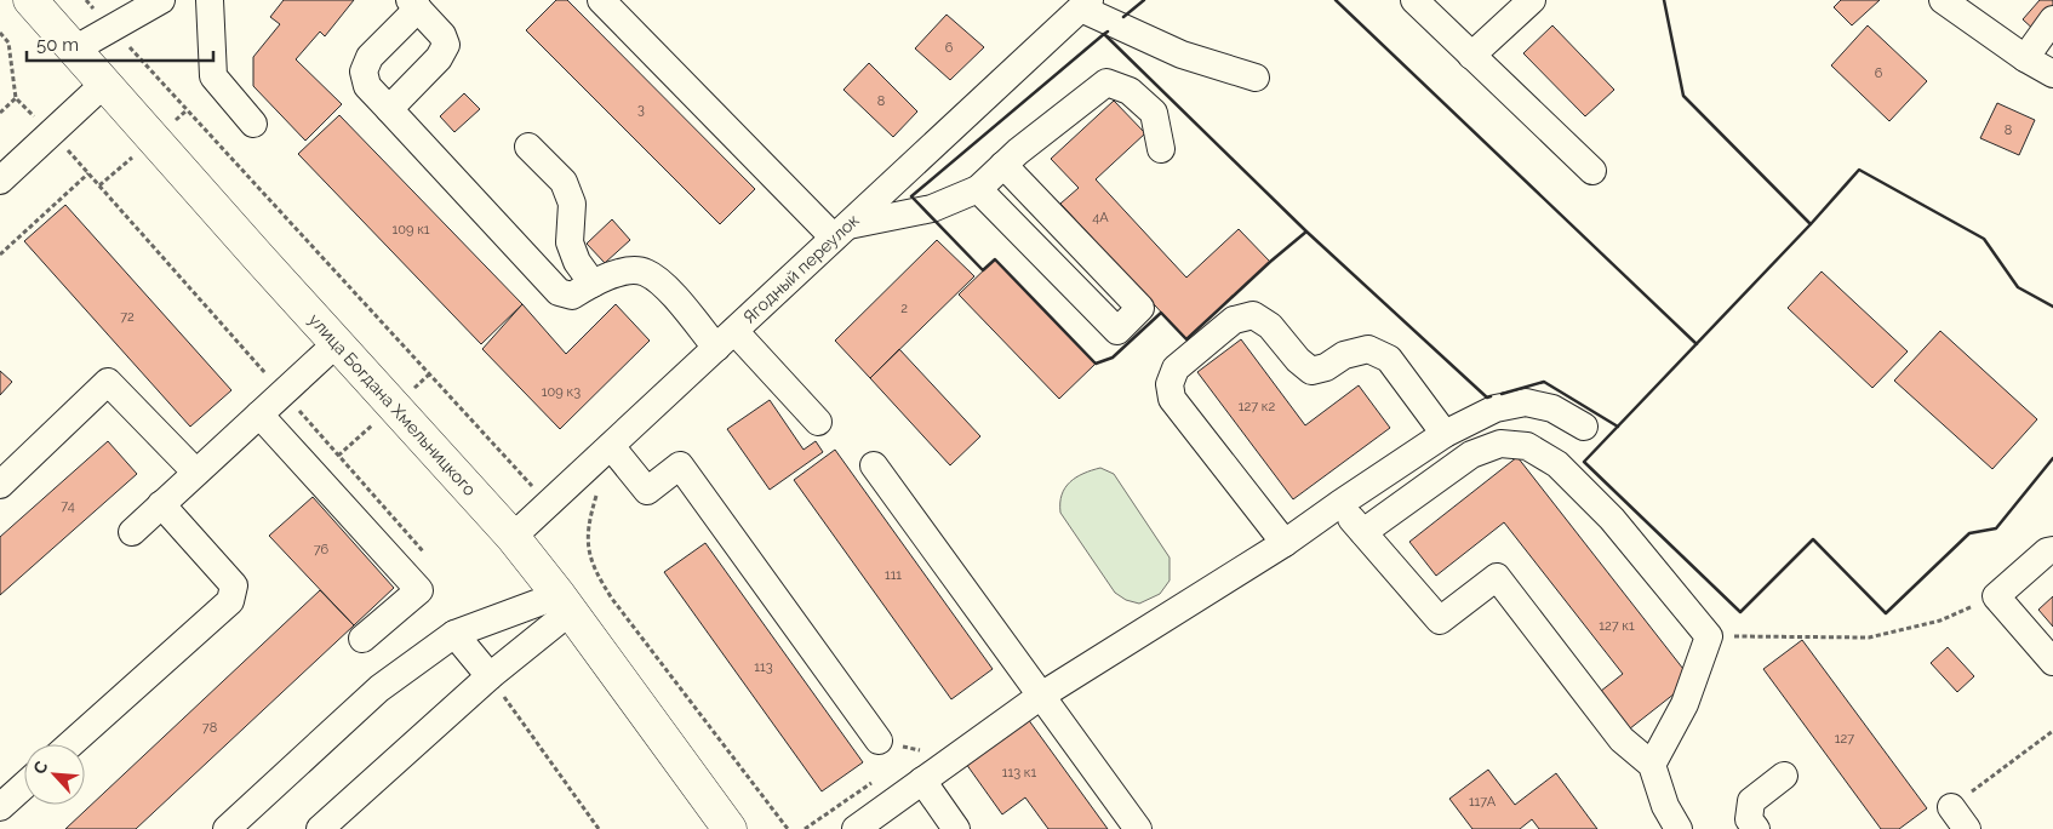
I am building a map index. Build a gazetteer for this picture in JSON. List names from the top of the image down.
{
  "streets": {
    "main road": ["улица Богдана Хмельницкого"],
    "street": ["Ягодный переулок"]
  },
  "crossings": [
    ["Ягодный переулок", "улица Богдана Хмельницкого"]
  ],
  "house_numbers": [
    "6",
    "6",
    "8",
    "3",
    "8",
    "4А",
    "109 к1",
    "2",
    "72",
    "109 к3",
    "127 к2",
    "74",
    "76",
    "111",
    "127 к1",
    "113",
    "78",
    "127",
    "113 к1",
    "117А"
  ],
  "scale_bar": "50 m",
  "north": "top left"
}
